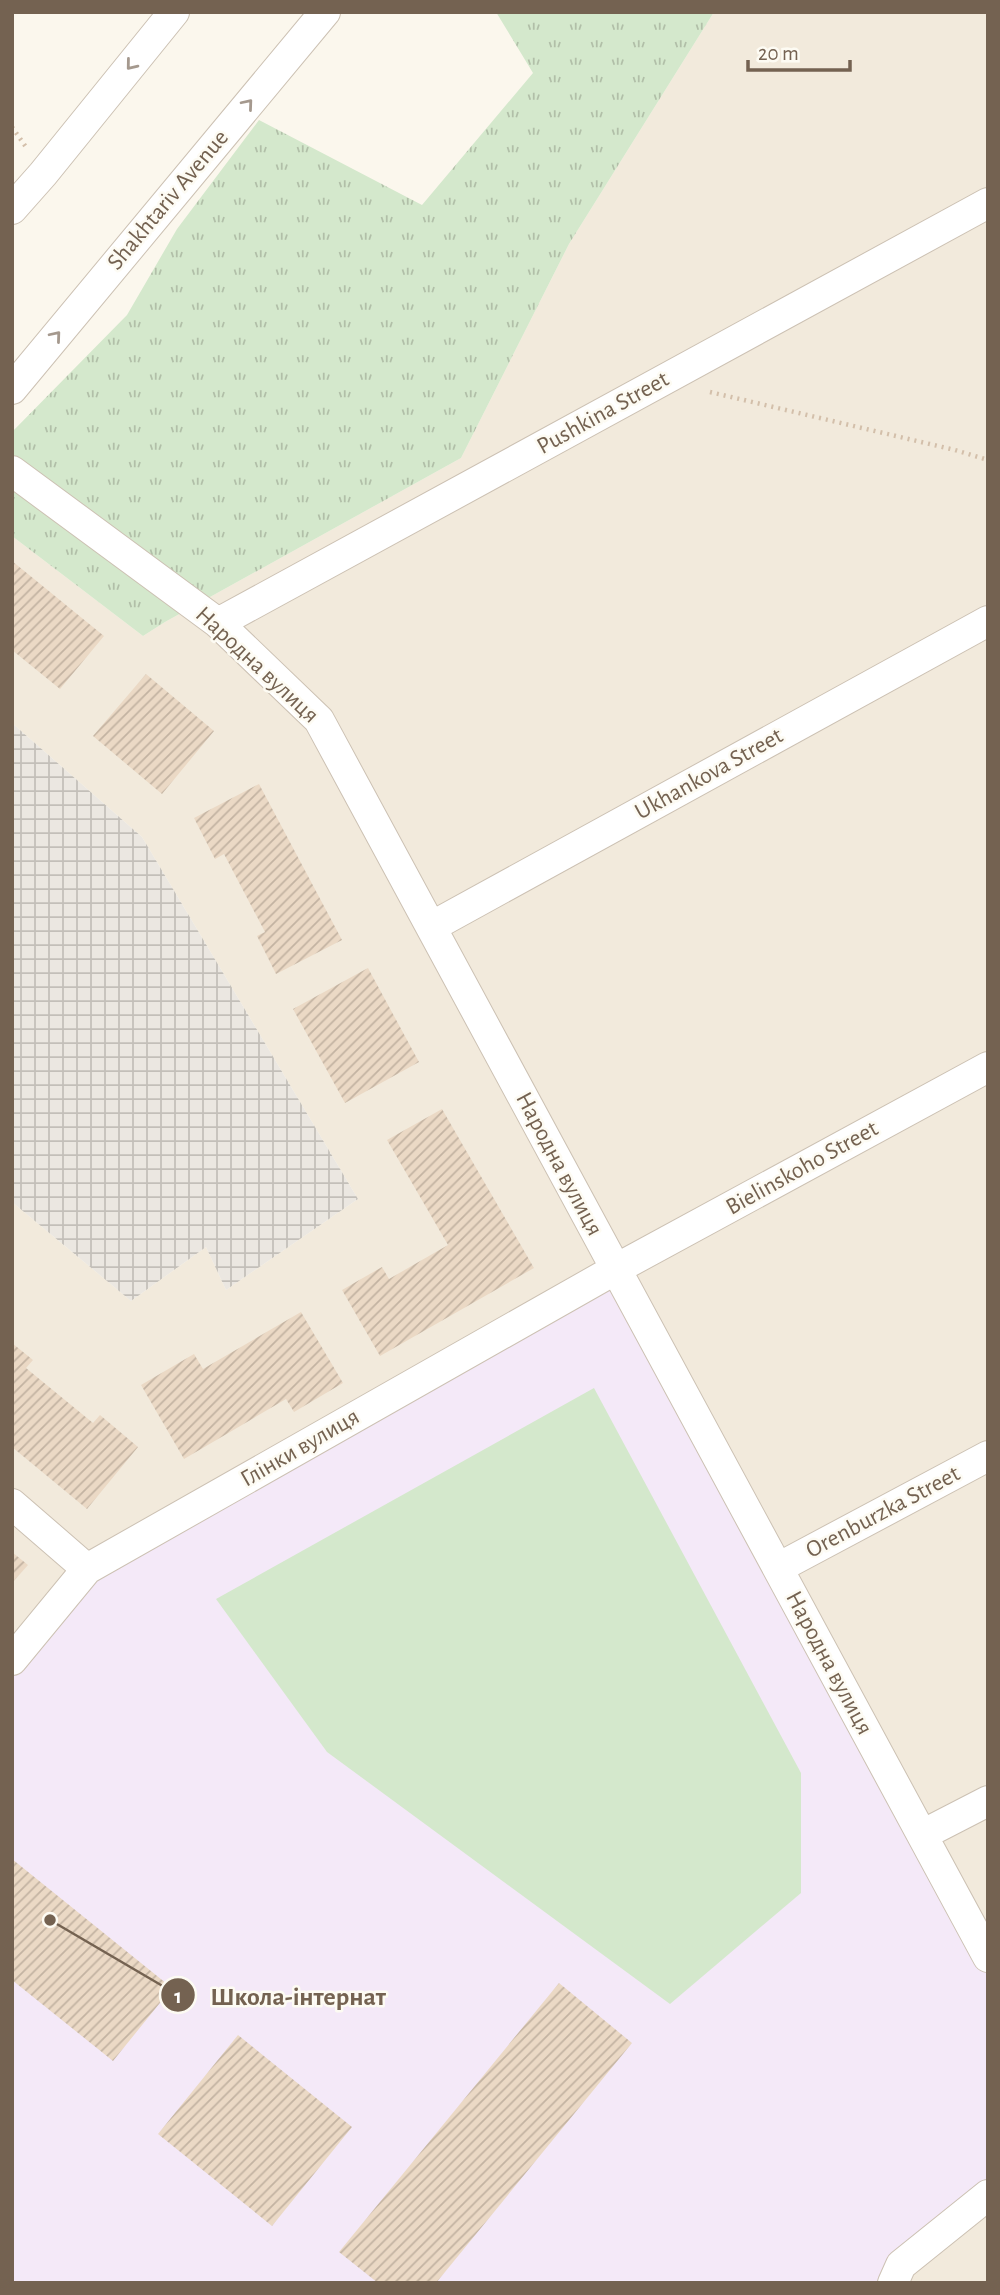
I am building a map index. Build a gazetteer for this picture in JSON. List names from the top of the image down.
{
  "streets": {
    "street": [
      "Shakhtariv Avenue",
      "Pushkina Street",
      "Народна вулиця",
      "Ukhankova Street",
      "Bielinskoho Street",
      "Глінки вулиця",
      "Orenburzka Street"
    ]
  },
  "crossings": [
    ["Pushkina Street", "Народна вулиця"],
    ["Народна вулиця", "Ukhankova Street"],
    ["Народна вулиця", "Bielinskoho Street"],
    ["Народна вулиця", "Глінки вулиця"],
    ["Народна вулиця", "Orenburzka Street"],
    ["Bielinskoho Street", "Глінки вулиця"]
  ],
  "places": ["Школа-інтернат"],
  "scale_bar": "20 m"
}
